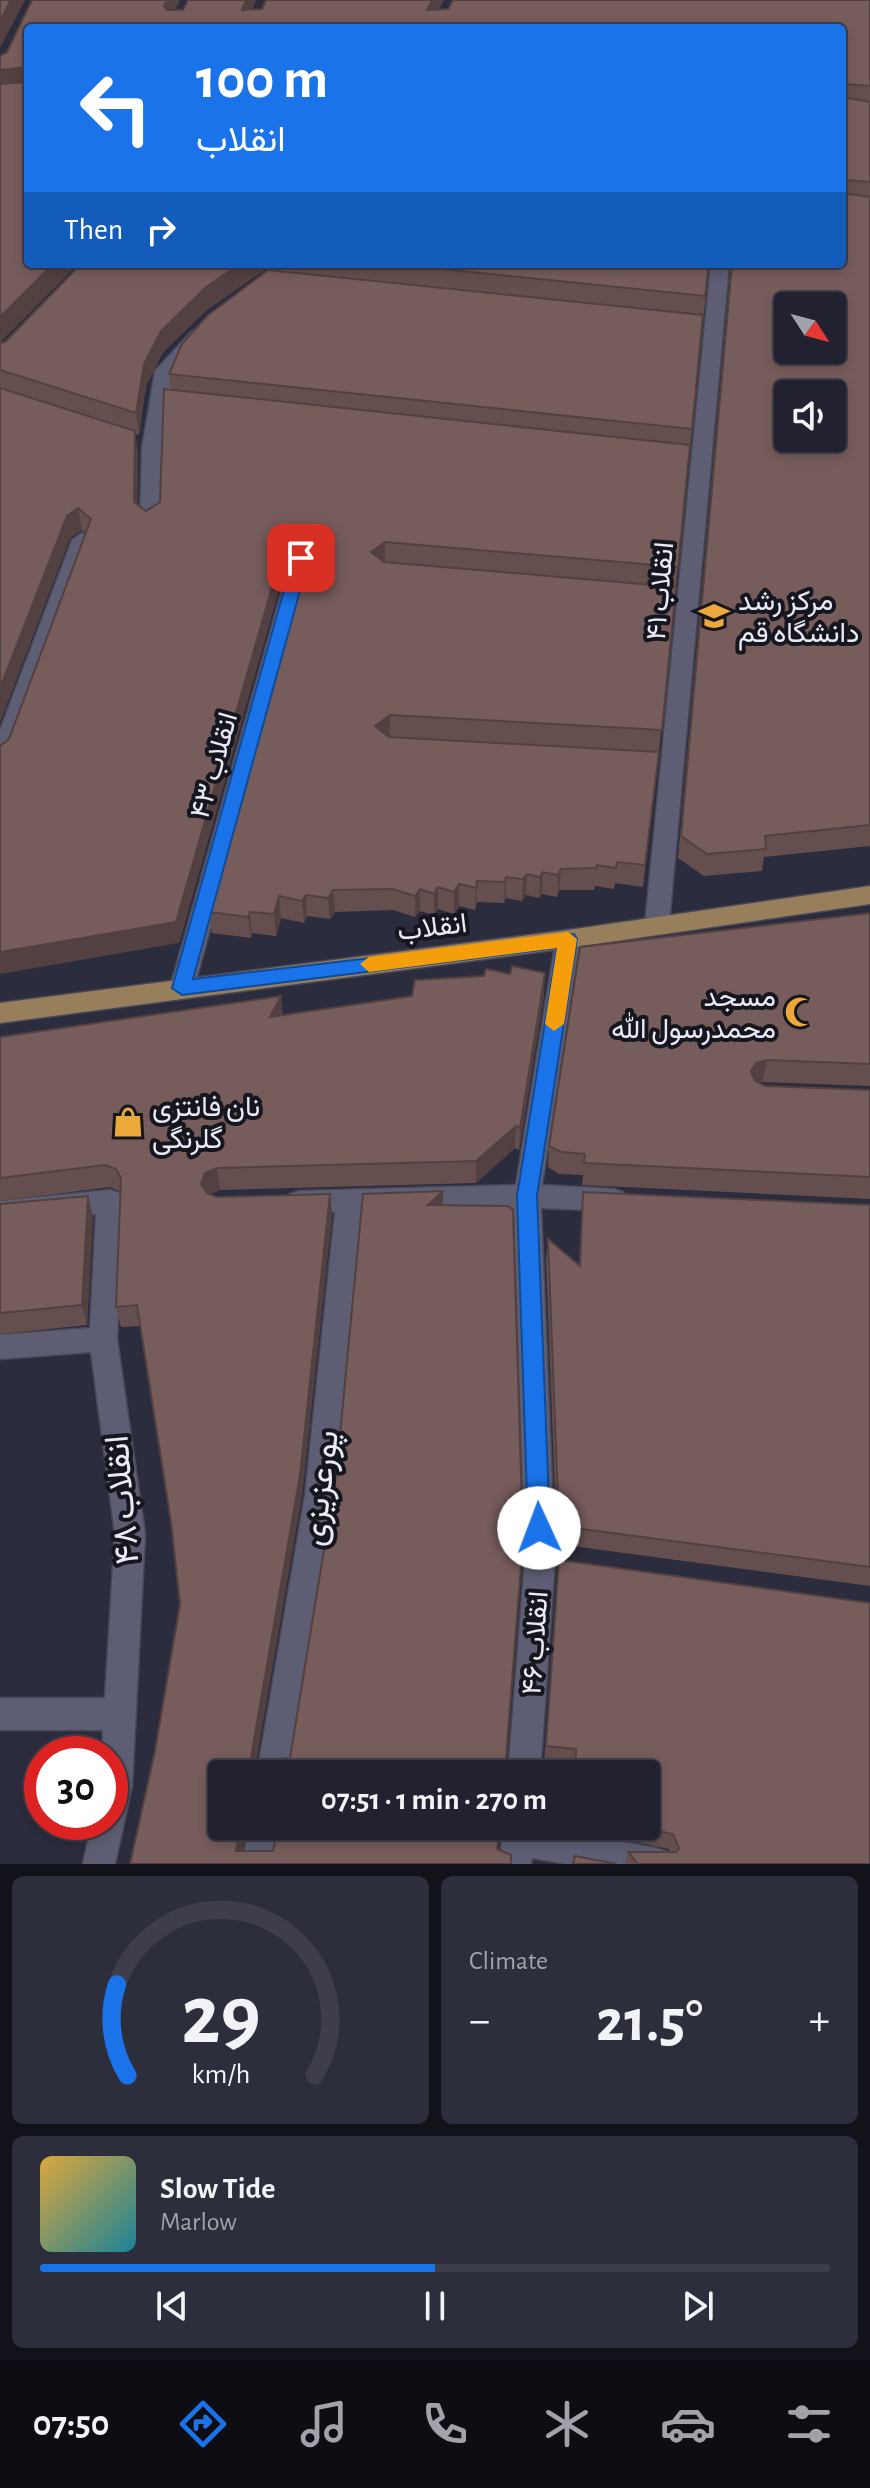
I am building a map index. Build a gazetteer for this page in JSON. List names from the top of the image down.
{
  "streets": {
    "main road": ["انقلاب"],
    "street": [
      "انقلاب ۴۱",
      "انقلاب ۴۳",
      "پورعزیزی",
      "انقلاب ۴۸",
      "انقلاب ۴۶"
    ]
  },
  "crossings": [
    ["انقلاب ۴۱", "انقلاب"],
    ["انقلاب ۴۳", "انقلاب"],
    ["انقلاب", "انقلاب ۴۶"]
  ],
  "places": {
    "school or university": ["مرکز رشد دانشگاه قم"],
    "mosque": ["مسجد محمدرسول الله"],
    "shop": ["نان فانتزی گلرنگی"]
  },
  "north": "bottom right",
  "page": {
    "turn": ["100 m", "انقلاب"],
    "then": "Then",
    "limit": "30",
    "trip": "07:51 · 1 min · 270 m",
    "tile": "Climate",
    "heat": ["−", "21.5°", "+"],
    "song": ["Slow Tide", "Marlow"],
    "tabs": "07:50",
    "gauge": ["29", "km/h"]
  }
}
